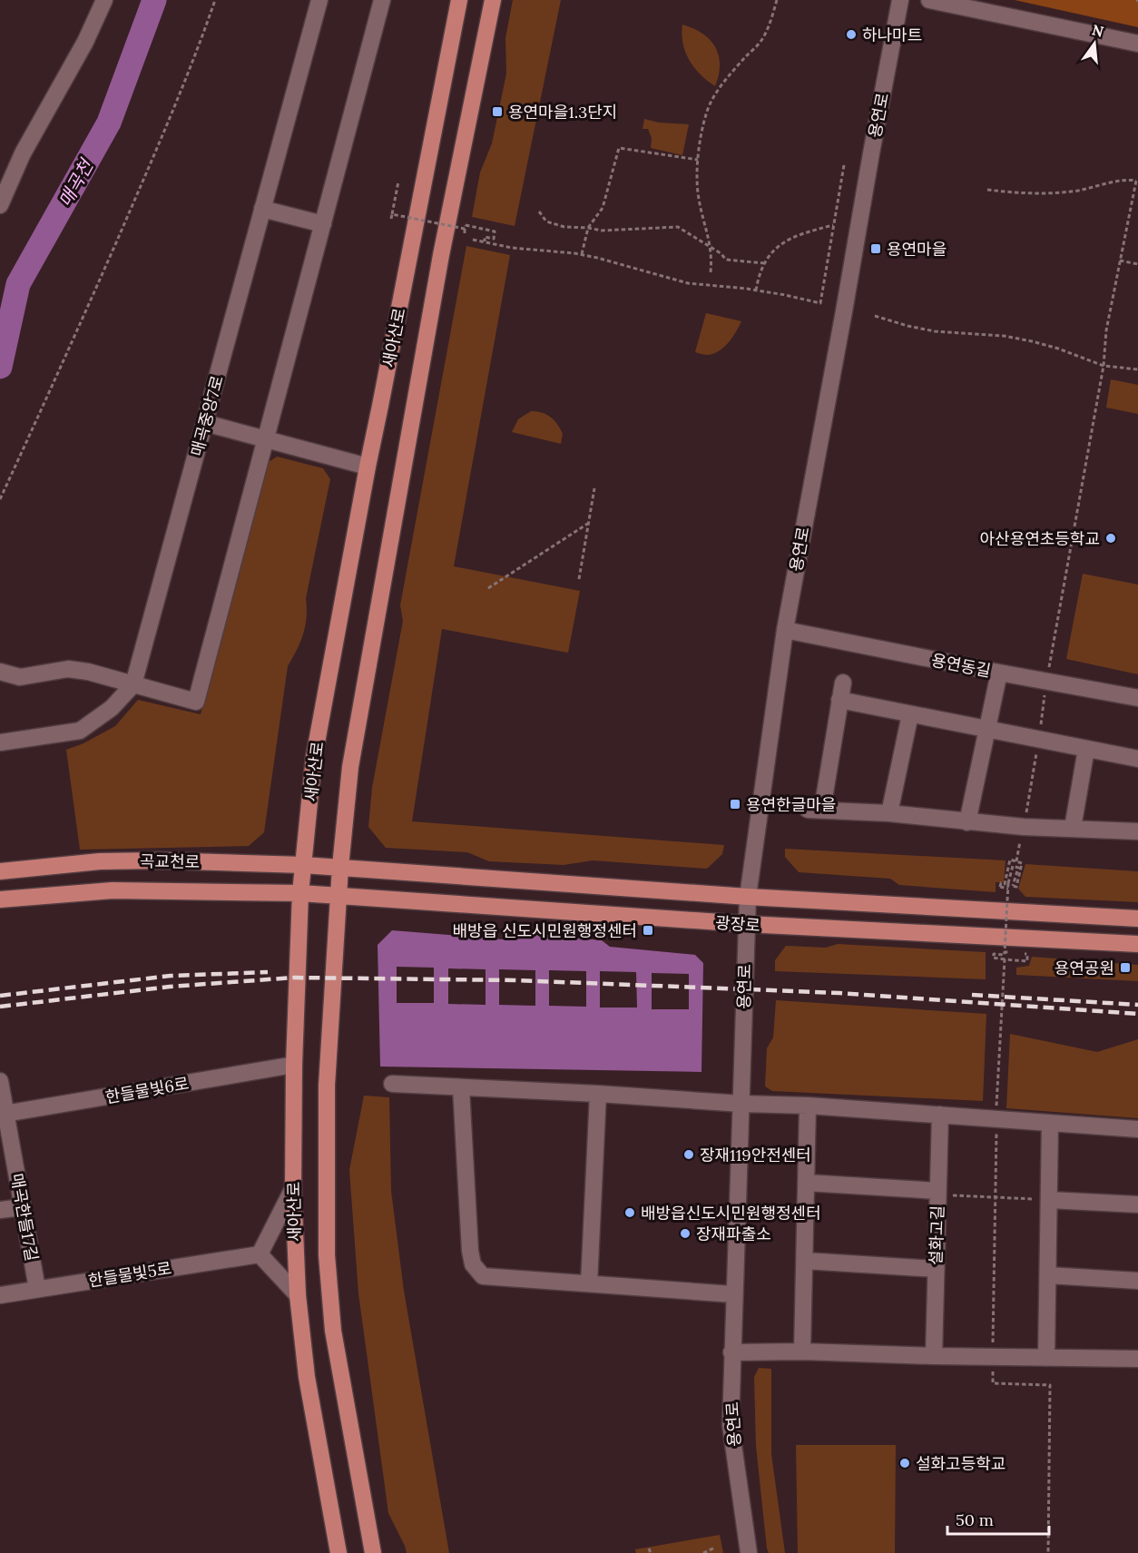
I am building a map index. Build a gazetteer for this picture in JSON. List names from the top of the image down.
{
  "streets": {
    "main road": ["새아산로", "곡교천로", "광장로"],
    "street": [
      "용연로",
      "매곡중앙7로",
      "용연동길",
      "한들물빛6로",
      "매곡한들17길",
      "설화고길",
      "한들물빛5로"
    ]
  },
  "crossings": [
    ["용연로", "용연동길"],
    ["용연로", "광장로"],
    ["새아산로", "곡교천로"],
    ["새아산로", "광장로"],
    ["새아산로", "한들물빛6로"],
    ["곡교천로", "광장로"],
    ["한들물빛6로", "매곡한들17길"],
    ["매곡한들17길", "한들물빛5로"]
  ],
  "water": ["매곡천"],
  "places": {
    "other": [
      "하나마트",
      "아산용연초등학교",
      "장재119안전센터",
      "배방읍신도시민원행정센터",
      "장재파출소",
      "설화고등학교"
    ],
    "transit": [
      "용연마을1.3단지",
      "용연마을",
      "용연한글마을",
      "배방읍 신도시민원행정센터",
      "용연공원"
    ]
  },
  "scale_bar": "50 m",
  "north": "top"
}
